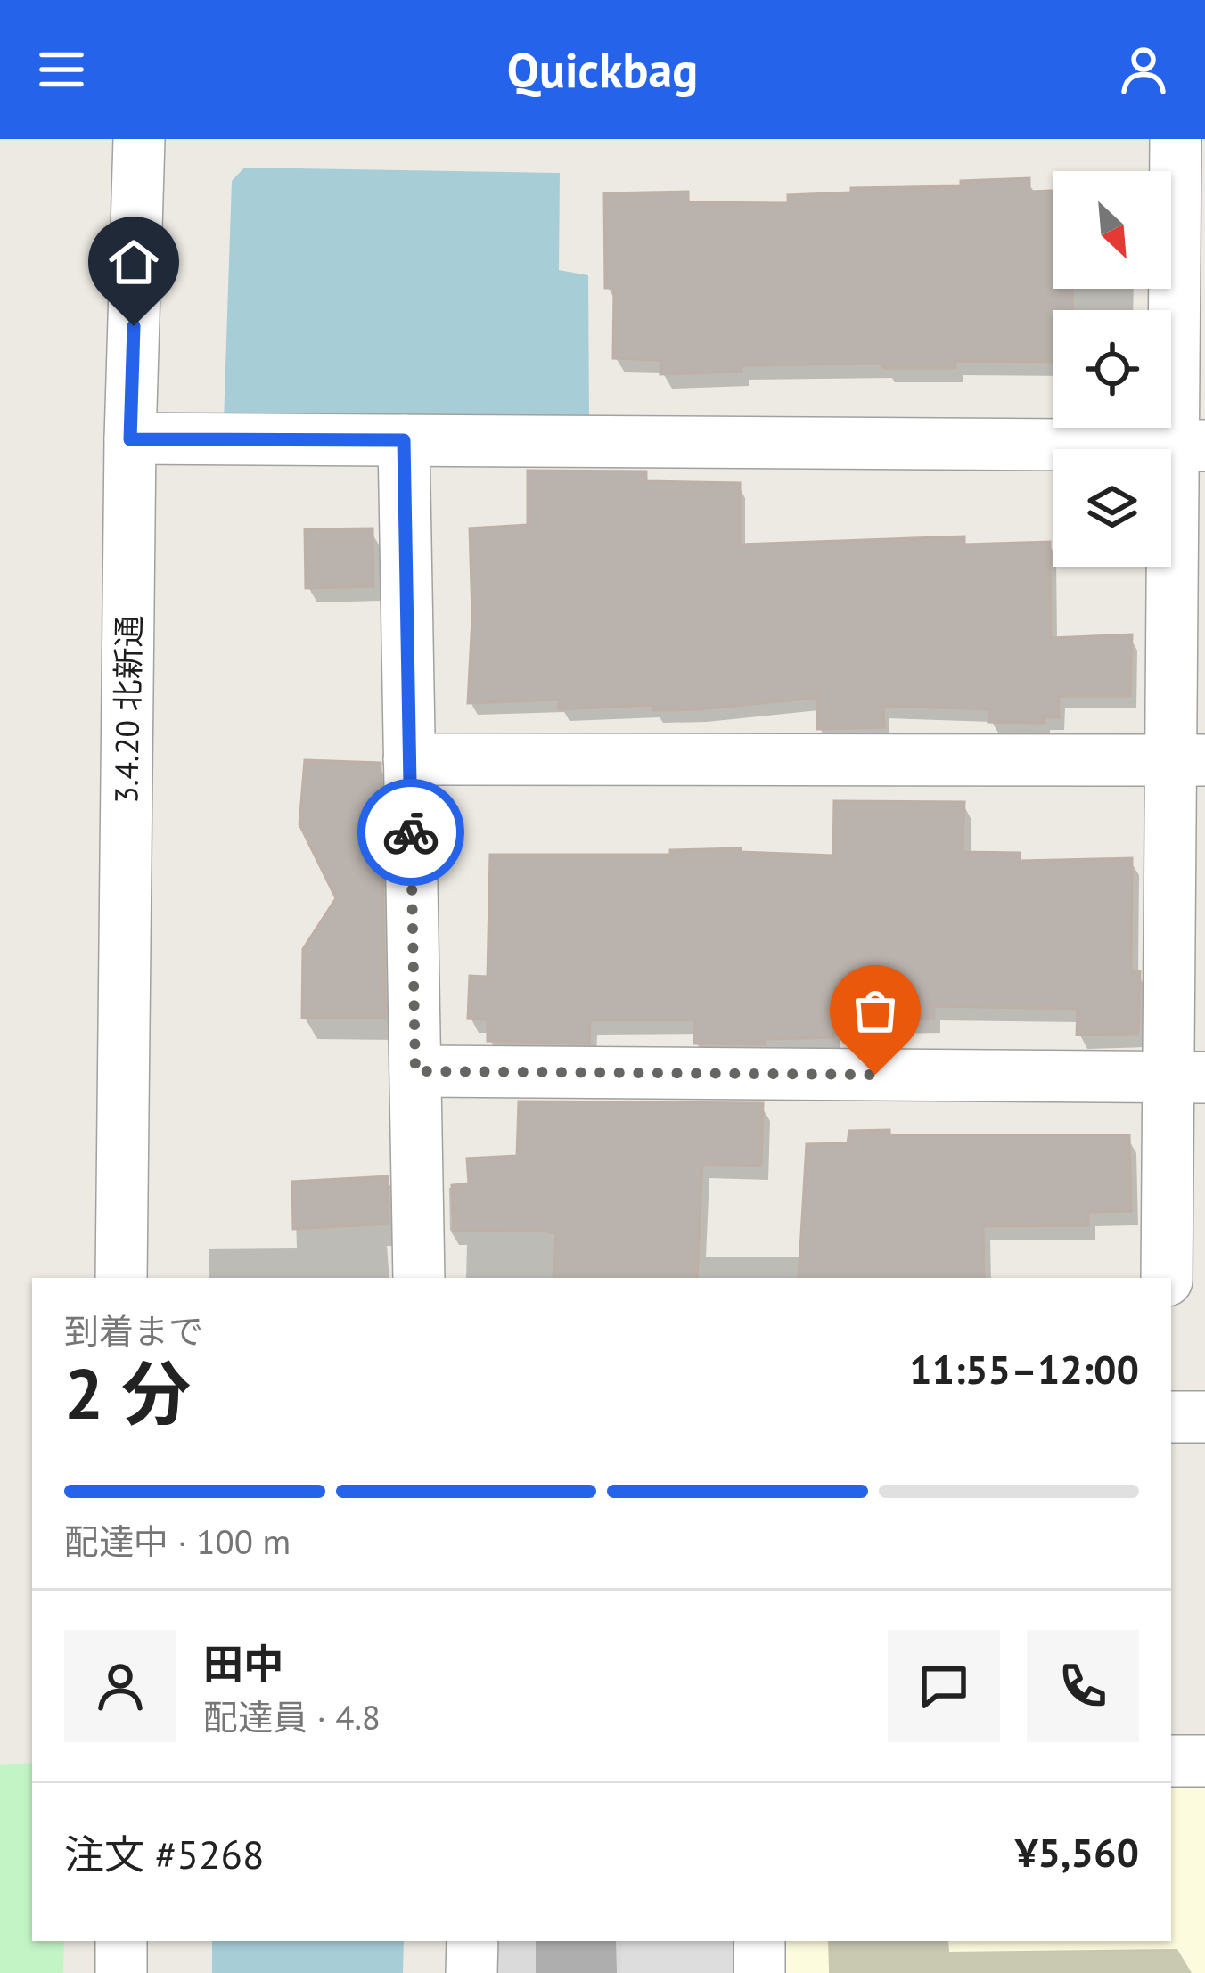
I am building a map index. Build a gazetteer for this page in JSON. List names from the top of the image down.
{
  "streets": {
    "street": ["3.4.20 北新通"]
  },
  "north": "bottom right",
  "page": {
    "header": "Quickbag",
    "heading": ["2 分", "到着まで", "11:55–12:00"],
    "panel": [
      "田中",
      "配達員 · 4.8",
      "注文 #5268",
      "¥5,560"
    ],
    "bar": "配達中 · 100 m"
  }
}
